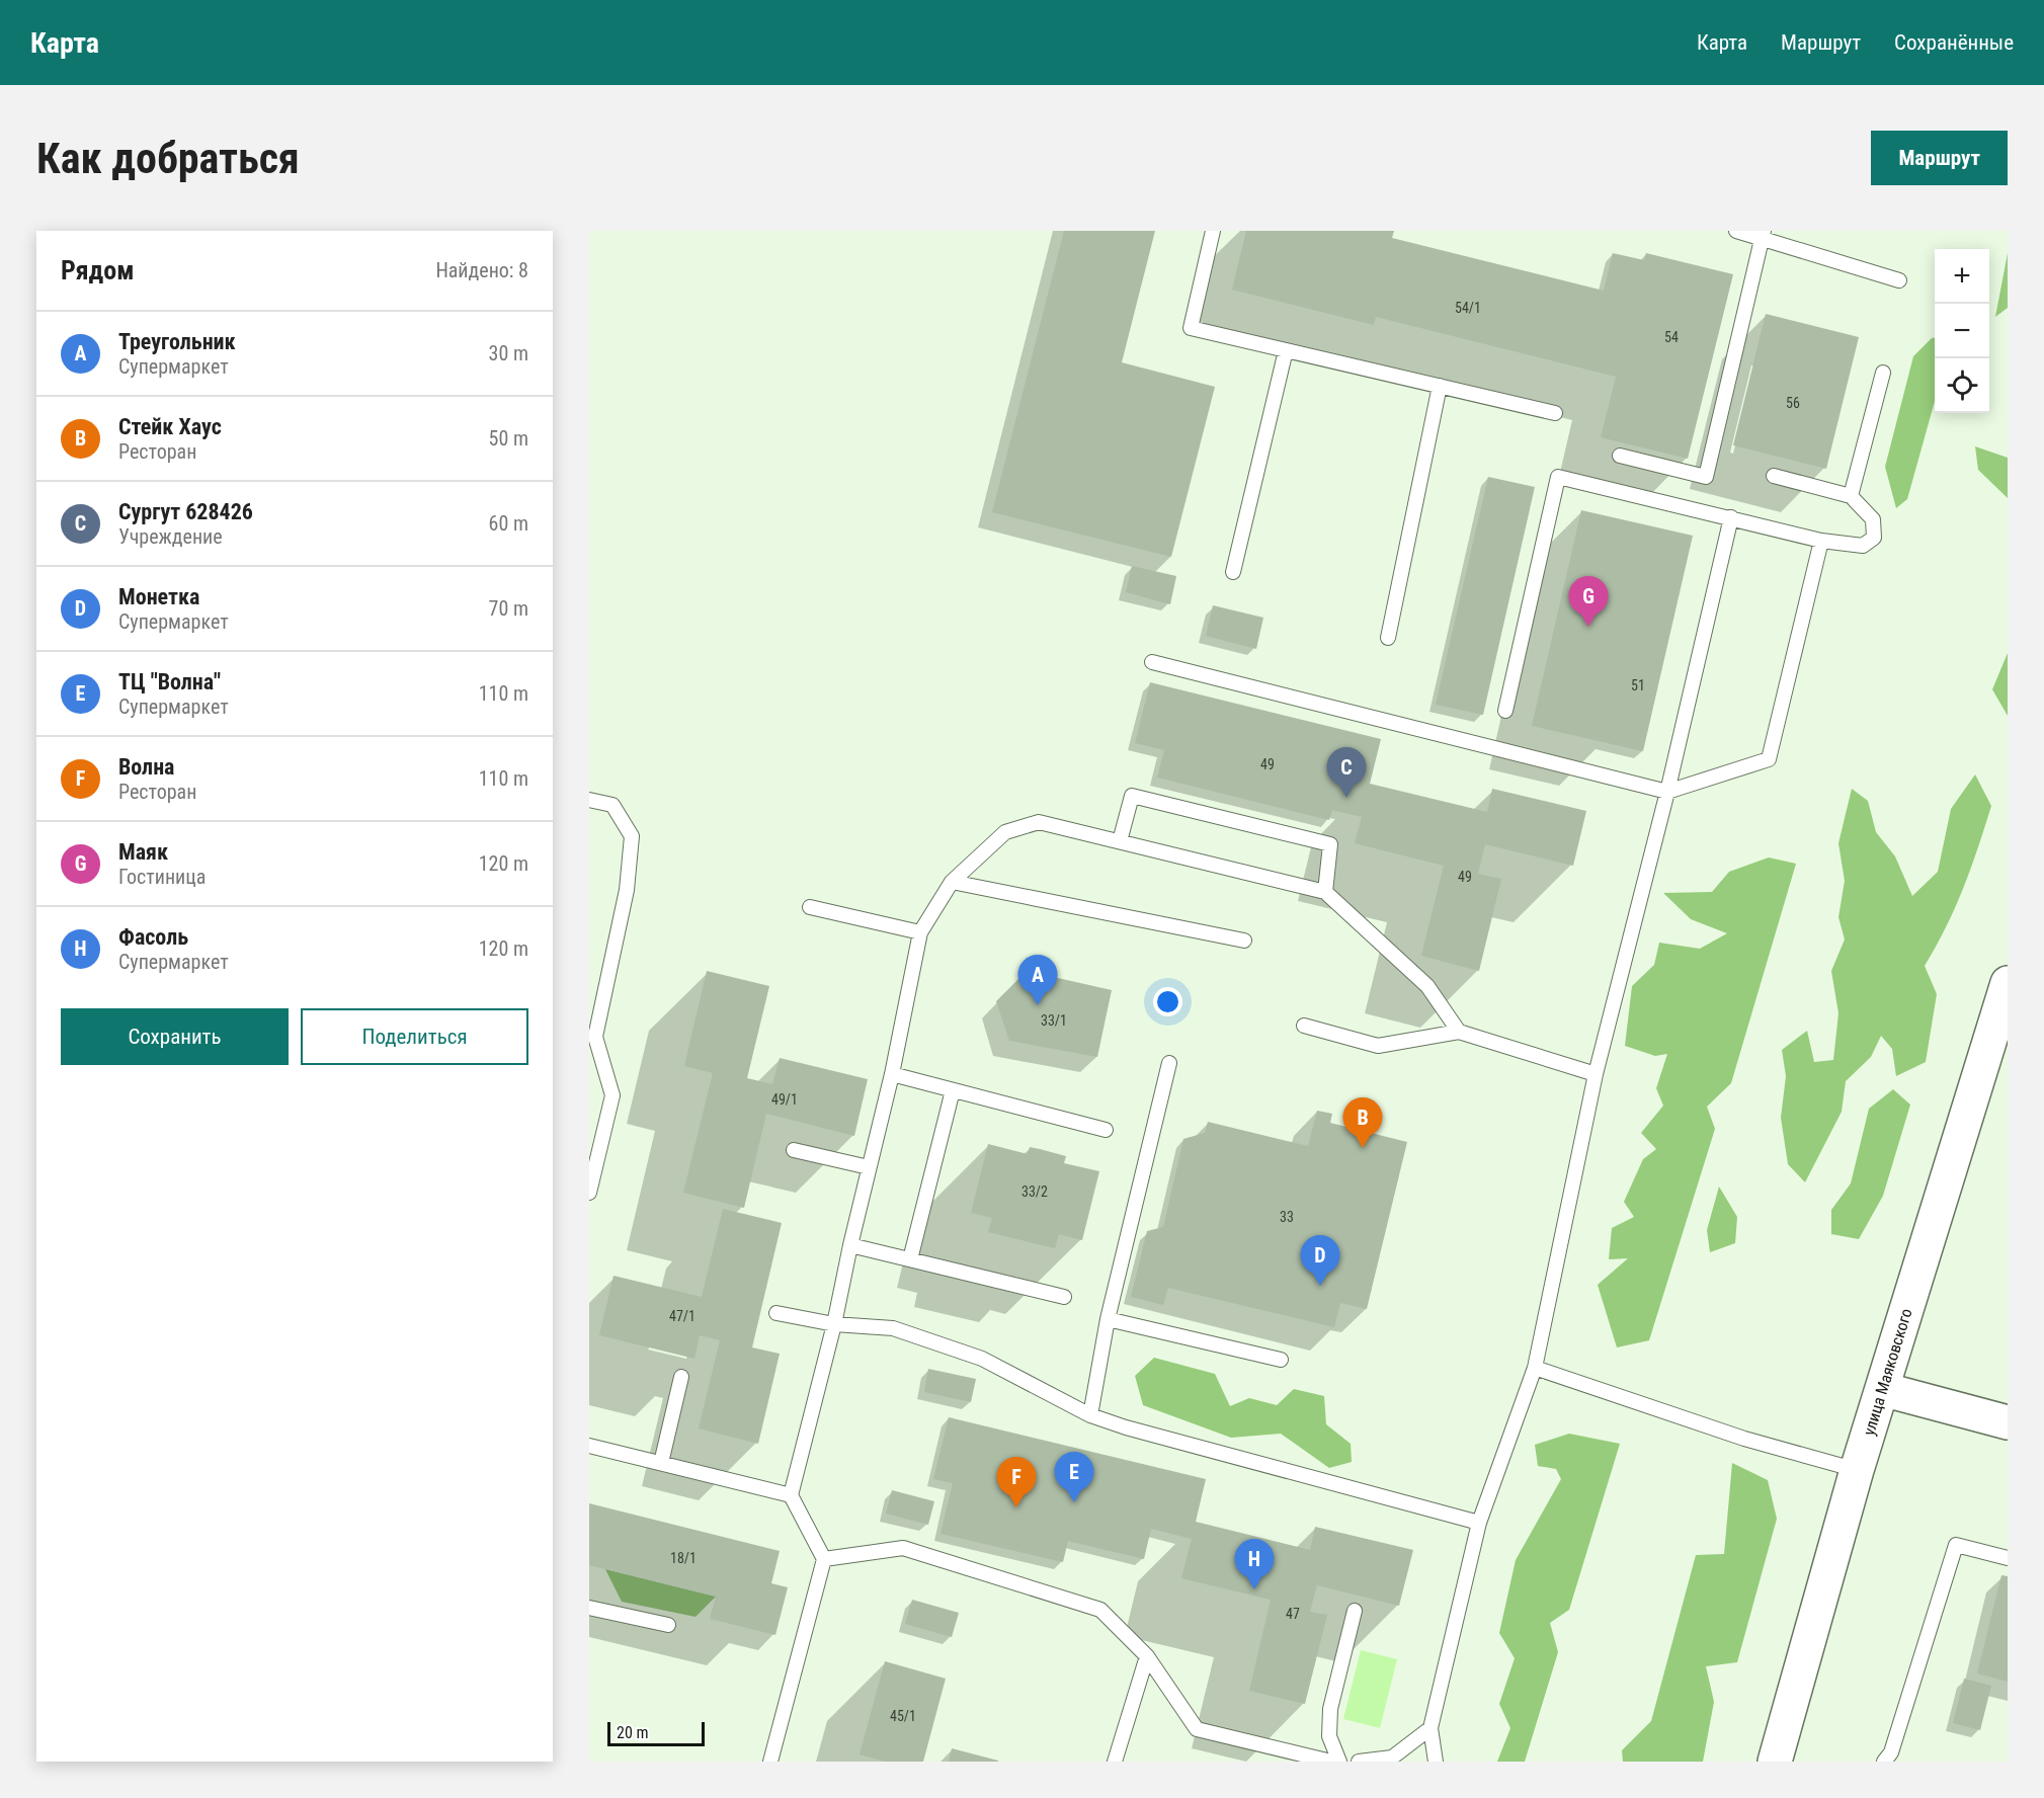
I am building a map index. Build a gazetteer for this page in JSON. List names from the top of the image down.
{
  "streets": {
    "main road": ["улица Маяковского"]
  },
  "house_numbers": [
    "54/1",
    "54",
    "56",
    "51",
    "49",
    "49",
    "33/1",
    "49/1",
    "33/2",
    "33",
    "47/1",
    "18/1",
    "47",
    "45/1"
  ],
  "scale_bar": "20 m",
  "page": {
    "header": "Карта",
    "nav": ["Карта", "Маршрут", "Сохранённые"],
    "buttons": [
      "Маршрут",
      ["Сохранить", "Поделиться"]
    ],
    "title": "Как добраться",
    "heading": ["Рядом", "Найдено: 8"],
    "map_buttons": ["+", "−"],
    "list": [
      {
        "mark": "A",
        "name": "Треугольник",
        "note": "Супермаркет",
        "value": "30 m"
      },
      {
        "mark": "B",
        "name": "Стейк Хаус",
        "note": "Ресторан",
        "value": "50 m"
      },
      {
        "mark": "C",
        "name": "Сургут 628426",
        "note": "Учреждение",
        "value": "60 m"
      },
      {
        "mark": "D",
        "name": "Монетка",
        "note": "Супермаркет",
        "value": "70 m"
      },
      {
        "mark": "E",
        "name": "ТЦ \"Волна\"",
        "note": "Супермаркет",
        "value": "110 m"
      },
      {
        "mark": "F",
        "name": "Волна",
        "note": "Ресторан",
        "value": "110 m"
      },
      {
        "mark": "G",
        "name": "Маяк",
        "note": "Гостиница",
        "value": "120 m"
      },
      {
        "mark": "H",
        "name": "Фасоль",
        "note": "Супермаркет",
        "value": "120 m"
      }
    ],
    "pins": [
      "G",
      "C",
      "A",
      "B",
      "D",
      "E",
      "F",
      "H"
    ],
    "scale": "20 m"
  }
}
